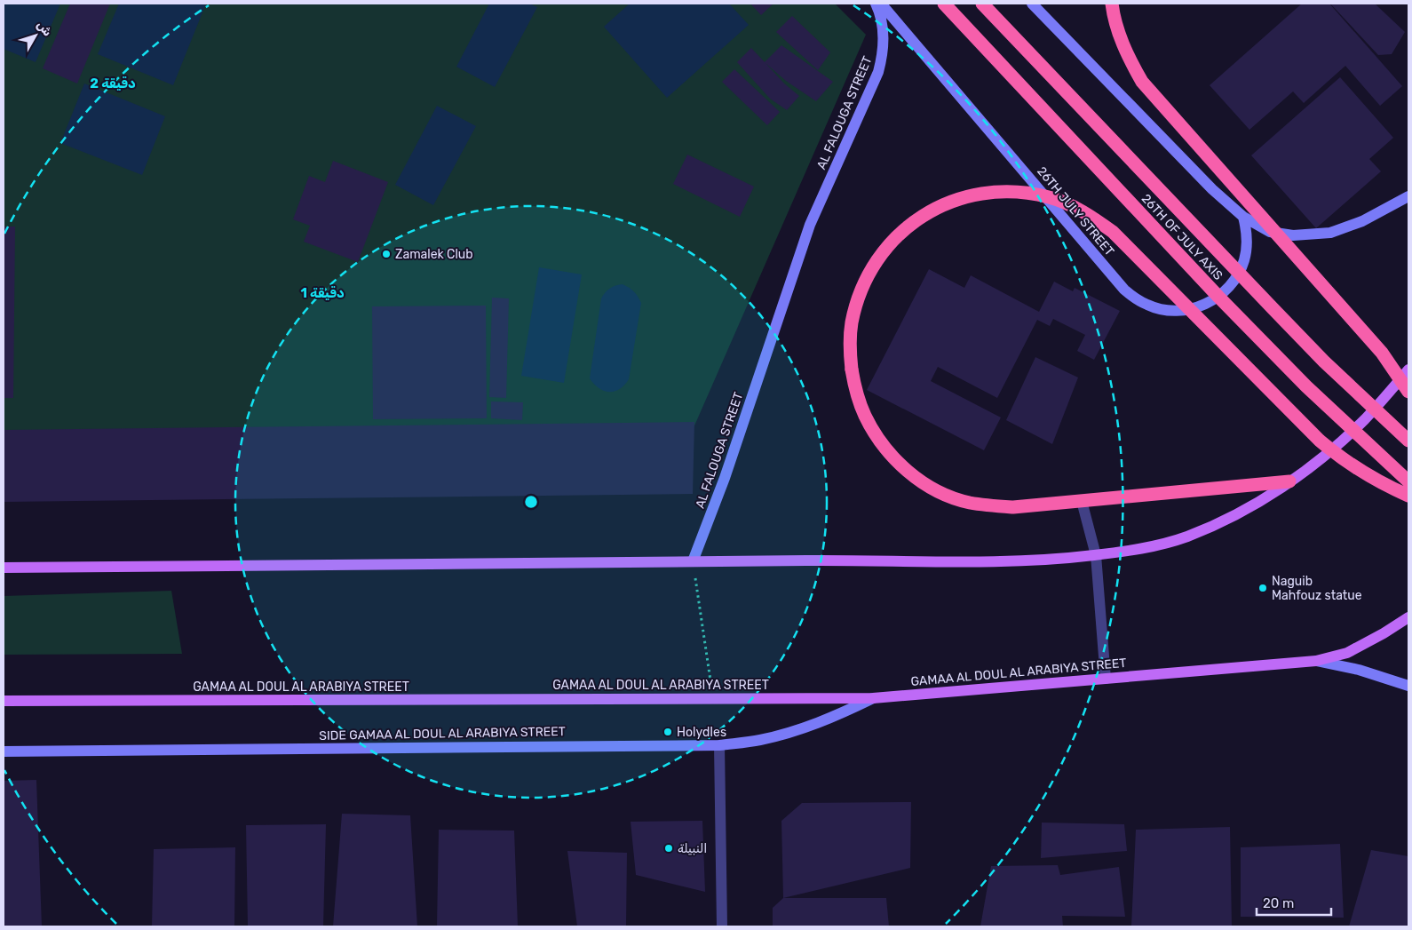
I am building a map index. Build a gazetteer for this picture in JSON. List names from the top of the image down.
{
  "streets": {
    "highway": ["26TH OF JULY AXIS"],
    "main road": ["GAMAA AL DOUL AL ARABIYA STREET"],
    "street": ["AL FALOUGA STREET", "26TH JULY STREET", "SIDE GAMAA AL DOUL AL ARABIYA STREET"]
  },
  "crossings": [
    ["GAMAA AL DOUL AL ARABIYA STREET", "SIDE GAMAA AL DOUL AL ARABIYA STREET"]
  ],
  "places": [
    "Zamalek Club",
    "Naguib Mahfouz statue",
    "HolydIes",
    "النبيلة"
  ],
  "scale_bar": "20 m",
  "north": "top right",
  "rings": ["2 دقيقة", "1 دقيقة"]
}
